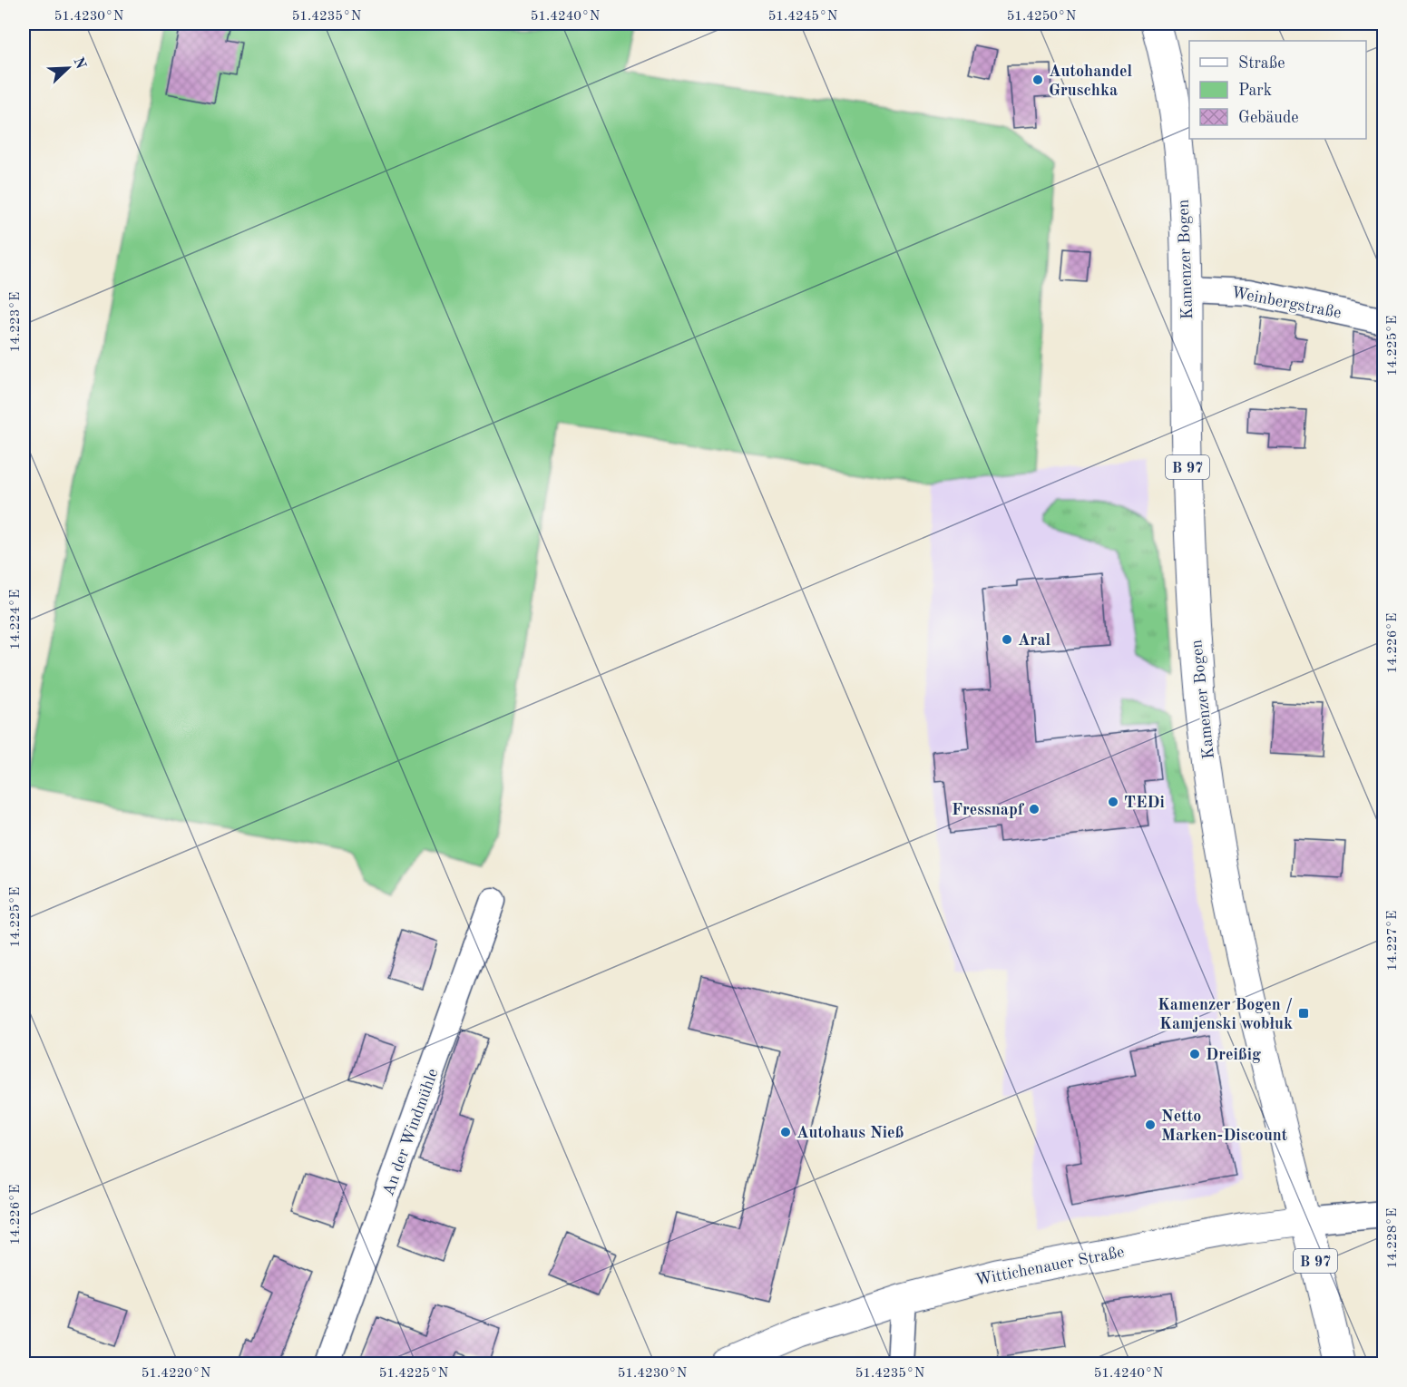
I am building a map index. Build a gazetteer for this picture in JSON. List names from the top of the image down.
{
  "streets": {
    "main road": ["Kamenzer Bogen", "B 97", "Wittichenauer Straße"],
    "street": ["Weinbergstraße", "An der Windmühle"]
  },
  "crossings": [
    ["Kamenzer Bogen", "Weinbergstraße"],
    ["Kamenzer Bogen", "Wittichenauer Straße"]
  ],
  "places": {
    "other": [
      "Autohandel Gruschka",
      "Aral",
      "TEDi",
      "Fressnapf",
      "Dreißig",
      "Netto Marken-Discount",
      "Autohaus Nieß"
    ],
    "transit": ["Kamenzer Bogen / Kamjenski wobłuk"]
  },
  "legend": ["Straße", "Park", "Gebäude"],
  "north": "top right",
  "coordinates": [
    "51.4230°N",
    "51.4235°N",
    "51.4240°N",
    "51.4245°N",
    "51.4250°N",
    "14.223°E",
    "14.225°E",
    "14.224°E",
    "14.226°E",
    "14.227°E",
    "14.228°E",
    "51.4220°N",
    "51.4225°N"
  ]
}
